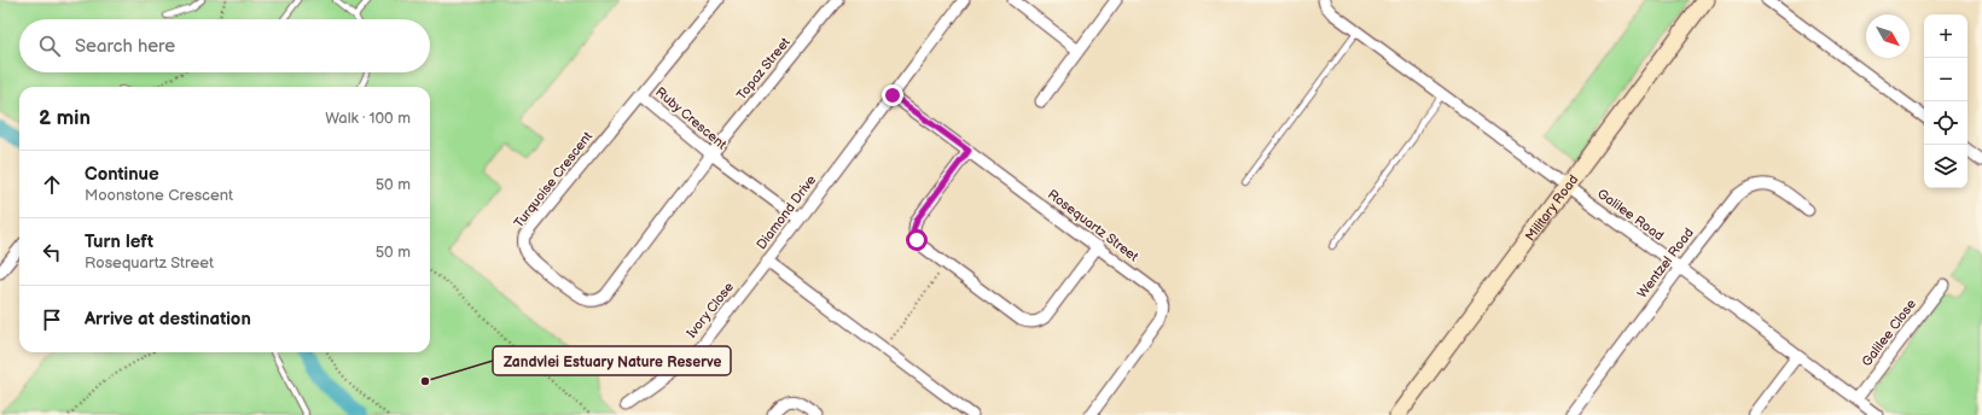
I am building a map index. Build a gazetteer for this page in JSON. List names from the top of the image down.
{
  "streets": {
    "main road": ["Military Road"],
    "street": [
      "Topaz Street",
      "Ruby Crescent",
      "Turquoise Crescent",
      "Diamond Drive",
      "Galilee Road",
      "Rosequartz Street",
      "Wentzel Road",
      "Ivory Close",
      "Galilee Close"
    ]
  },
  "crossings": [
    ["Topaz Street", "Ruby Crescent"],
    ["Topaz Street", "Turquoise Crescent"],
    ["Ruby Crescent", "Turquoise Crescent"],
    ["Ruby Crescent", "Diamond Drive"],
    ["Military Road", "Galilee Road"],
    ["Diamond Drive", "Rosequartz Street"],
    ["Diamond Drive", "Ivory Close"],
    ["Galilee Road", "Wentzel Road"],
    ["Galilee Road", "Galilee Close"]
  ],
  "places": ["Zandvlei Estuary Nature Reserve"],
  "north": "bottom right",
  "page": {
    "map_buttons": ["+", "−"],
    "search": "Search here",
    "heading": ["2 min", "Walk · 100 m"],
    "list": [
      ["Continue", "Moonstone Crescent", "50 m"],
      ["Turn left", "Rosequartz Street", "50 m"],
      "Arrive at destination"
    ]
  }
}
